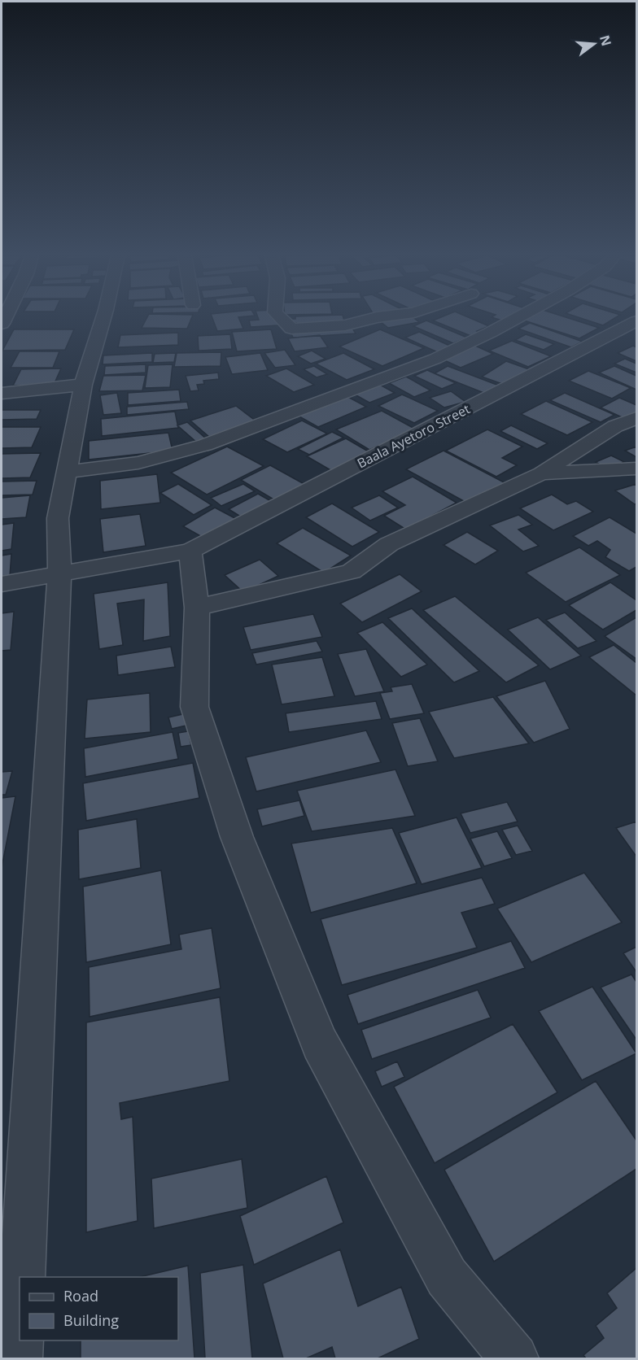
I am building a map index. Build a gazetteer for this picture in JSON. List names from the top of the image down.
{
  "streets": {
    "street": ["Baala Ayetoro Street"]
  },
  "legend": ["Road", "Building"],
  "north": "right"
}
